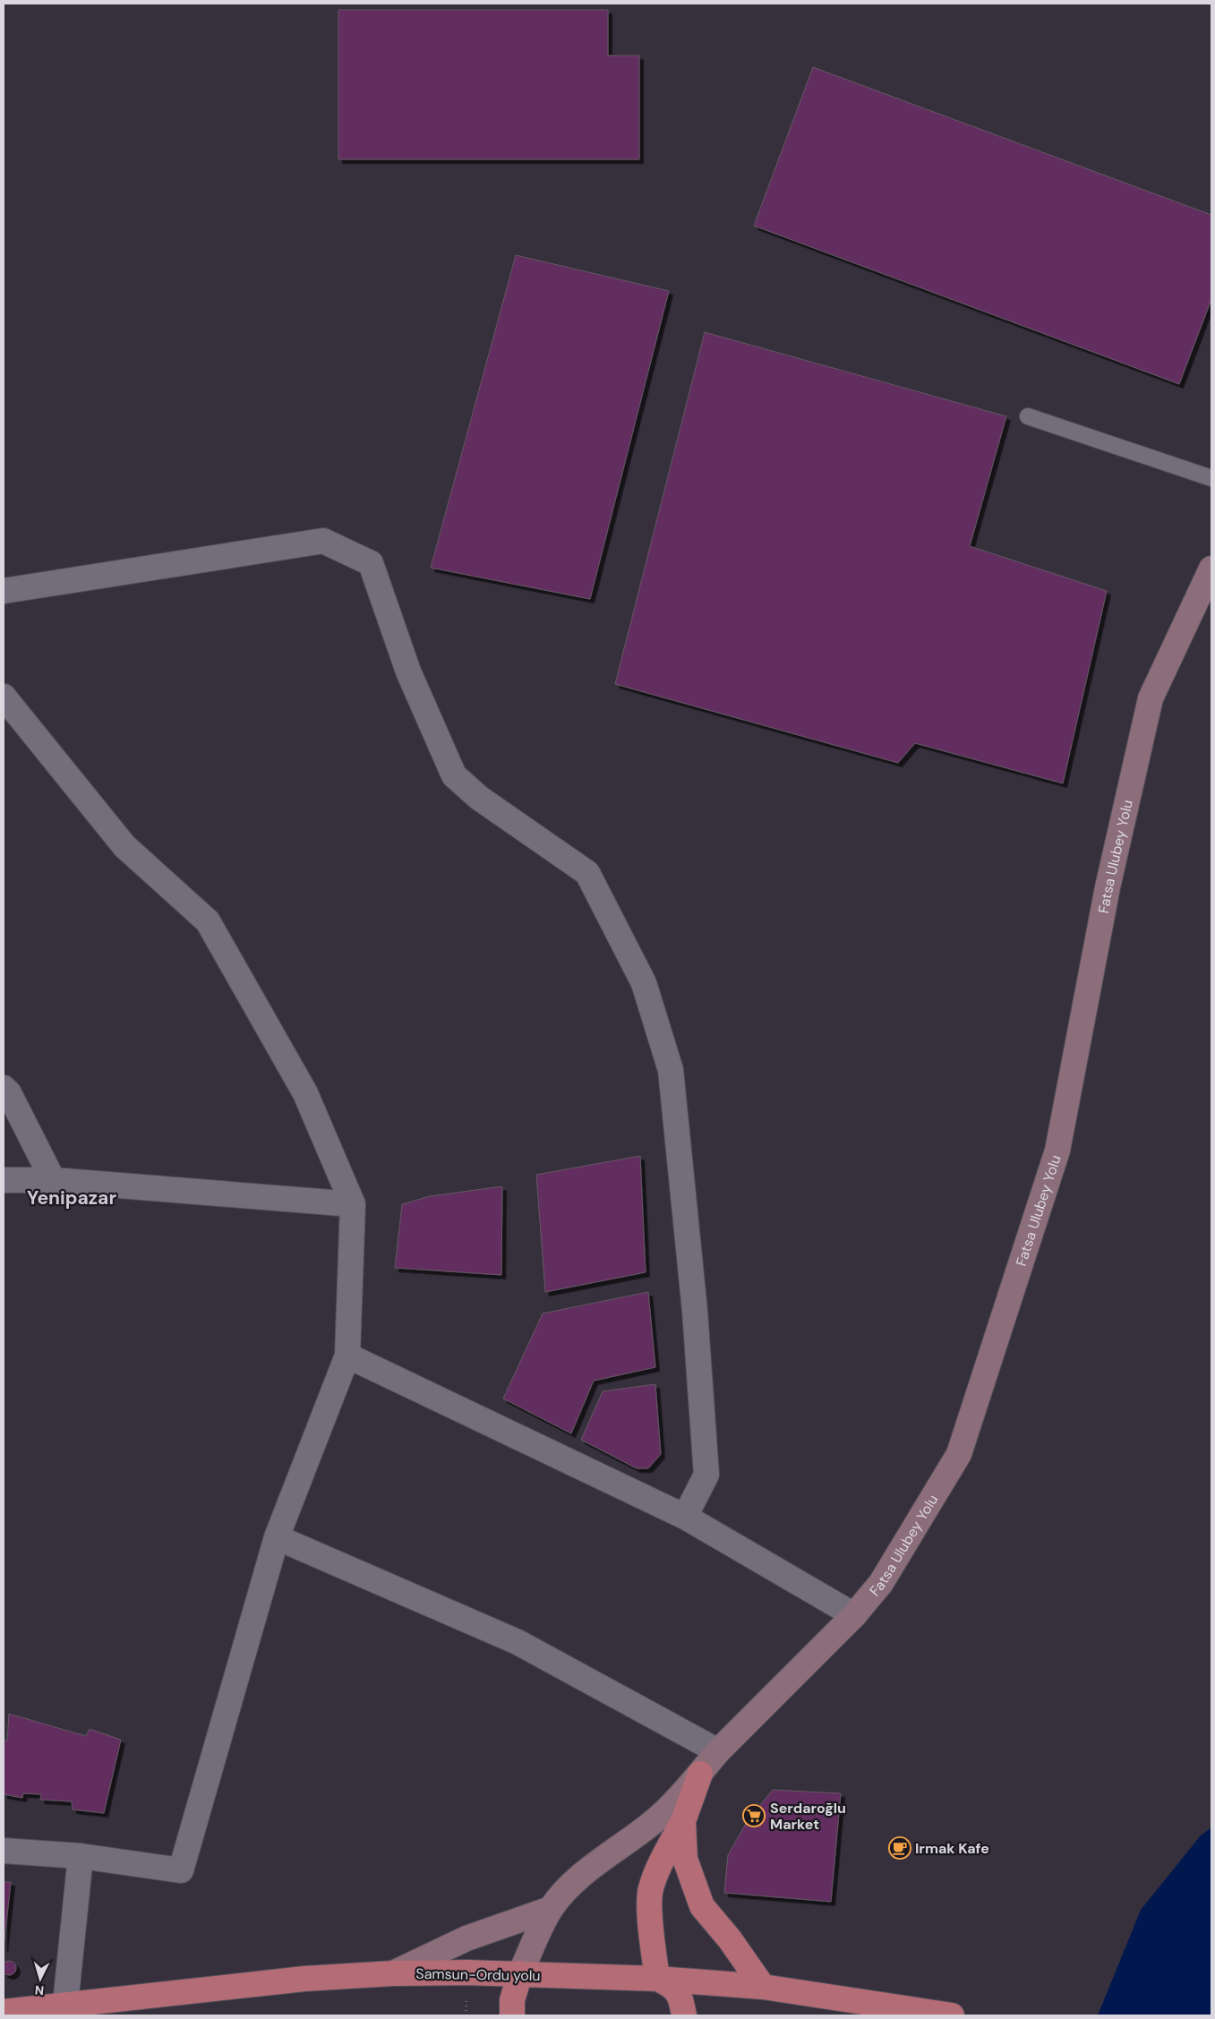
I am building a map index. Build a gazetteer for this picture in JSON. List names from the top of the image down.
{
  "streets": {
    "highway": ["Samsun-Ordu yolu"],
    "main road": ["Fatsa Ulubey Yolu"]
  },
  "districts": ["Yenipazar"],
  "places": {
    "supermarket": ["Serdaroğlu Market"],
    "cafe": ["Irmak Kafe"]
  },
  "north": "bottom"
}
